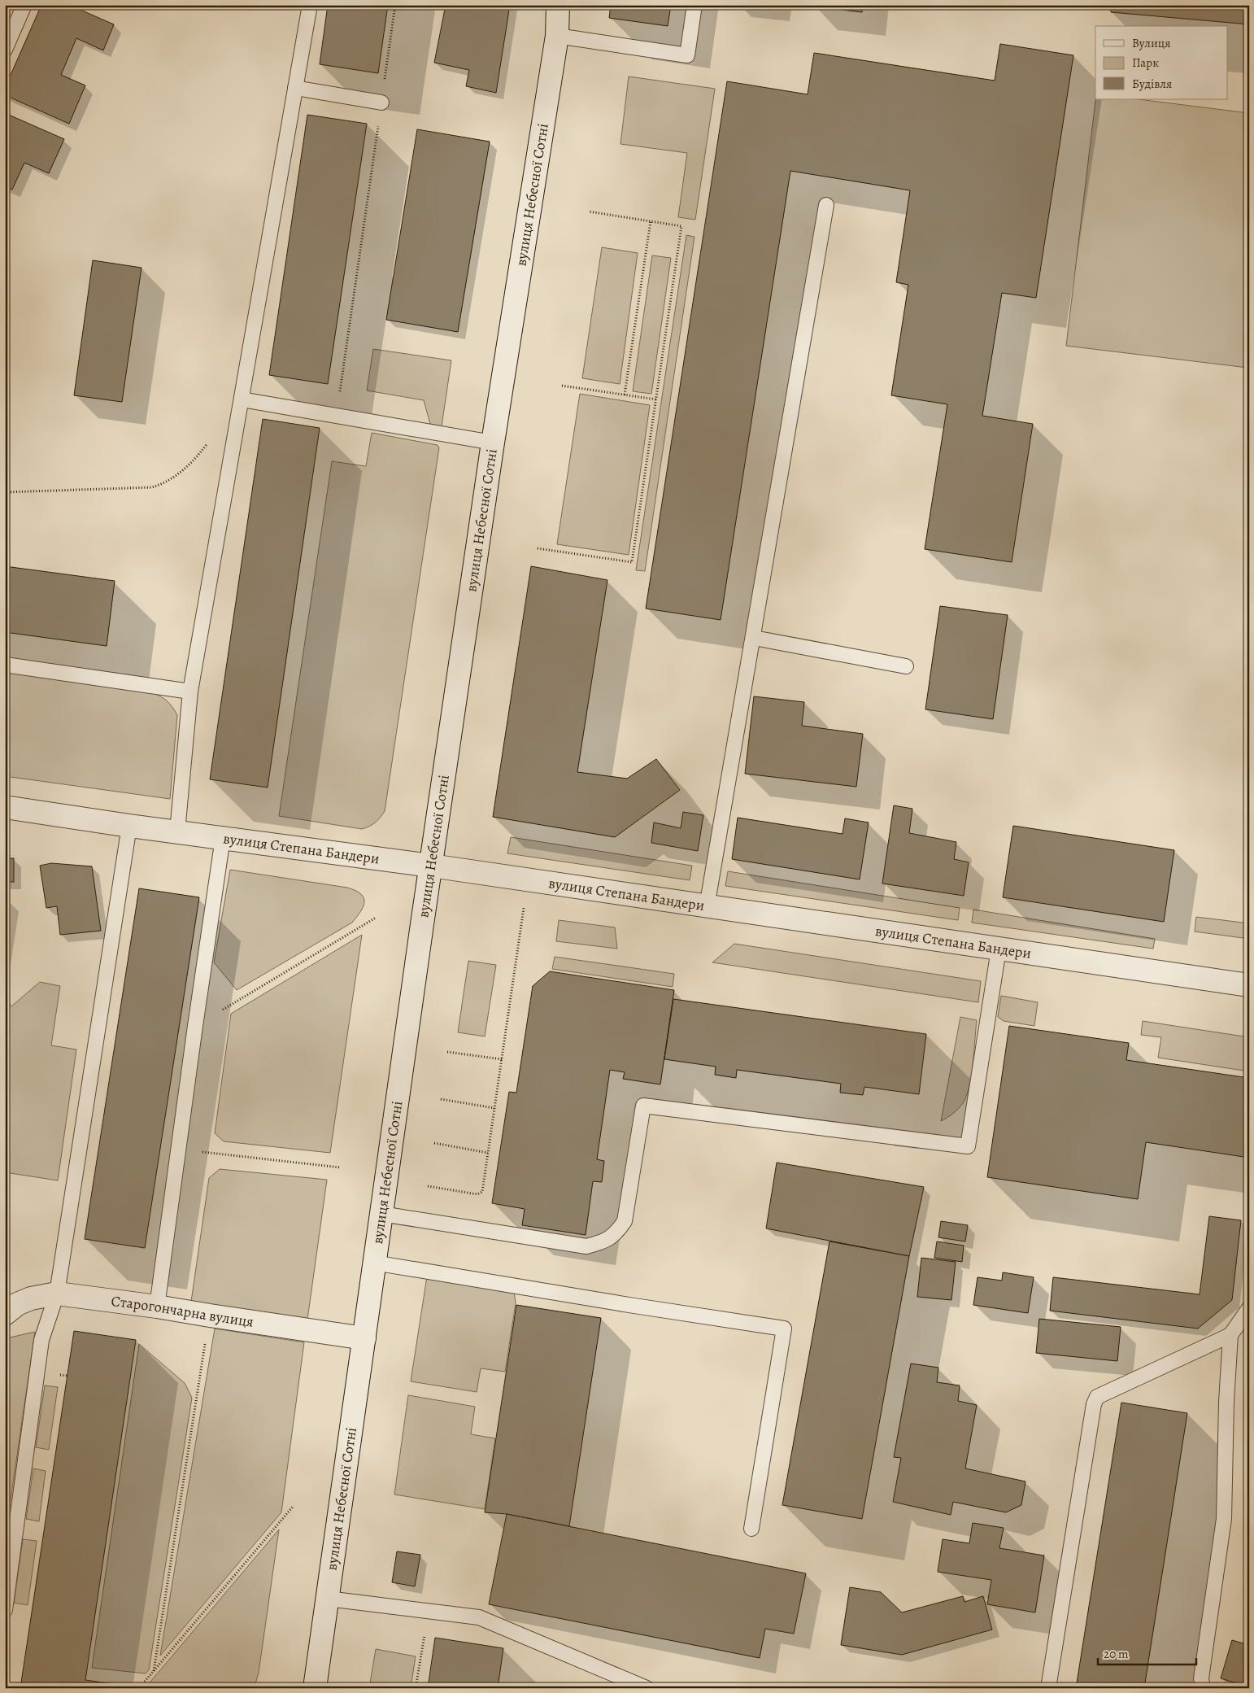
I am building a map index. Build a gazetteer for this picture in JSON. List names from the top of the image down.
{
  "streets": {
    "street": ["вулиця Небесної Сотні", "вулиця Степана Бандери", "Старогончарна вулиця"]
  },
  "crossings": [
    ["вулиця Небесної Сотні", "вулиця Степана Бандери"],
    ["вулиця Небесної Сотні", "Старогончарна вулиця"]
  ],
  "legend": ["Вулиця", "Парк", "Будівля"],
  "scale_bar": "20 m"
}
